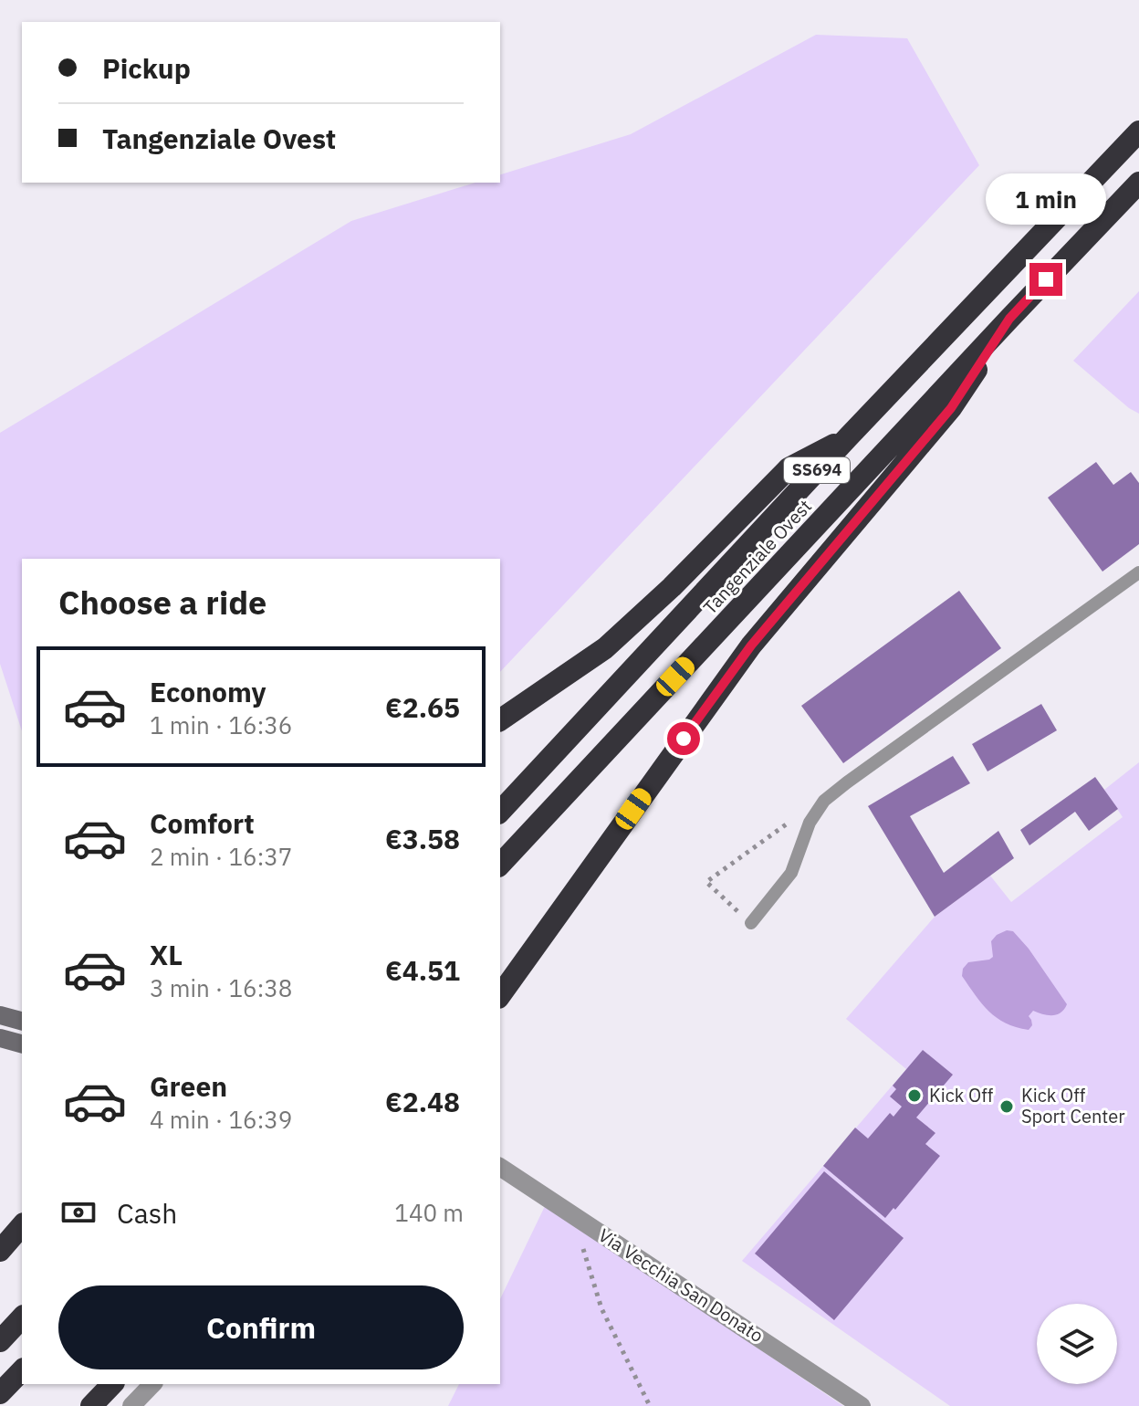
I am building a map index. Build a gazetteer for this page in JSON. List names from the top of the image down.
{
  "streets": {
    "highway": ["SS694", "Tangenziale Ovest"],
    "street": ["Via Vecchia San Donato"]
  },
  "places": ["Kick Off", "Kick Off Sport Center"],
  "page": {
    "banner": ["Pickup", "Tangenziale Ovest"],
    "bubble": "1 min",
    "heading": "Choose a ride",
    "list": [
      {
        "name": "Economy",
        "note": "1 min · 16:36",
        "value": "€2.65"
      },
      {
        "name": "Comfort",
        "note": "2 min · 16:37",
        "value": "€3.58"
      },
      {
        "name": "XL",
        "note": "3 min · 16:38",
        "value": "€4.51"
      },
      {
        "name": "Green",
        "note": "4 min · 16:39",
        "value": "€2.48"
      }
    ],
    "pay": ["Cash", "140 m"],
    "buttons": "Confirm"
  }
}
